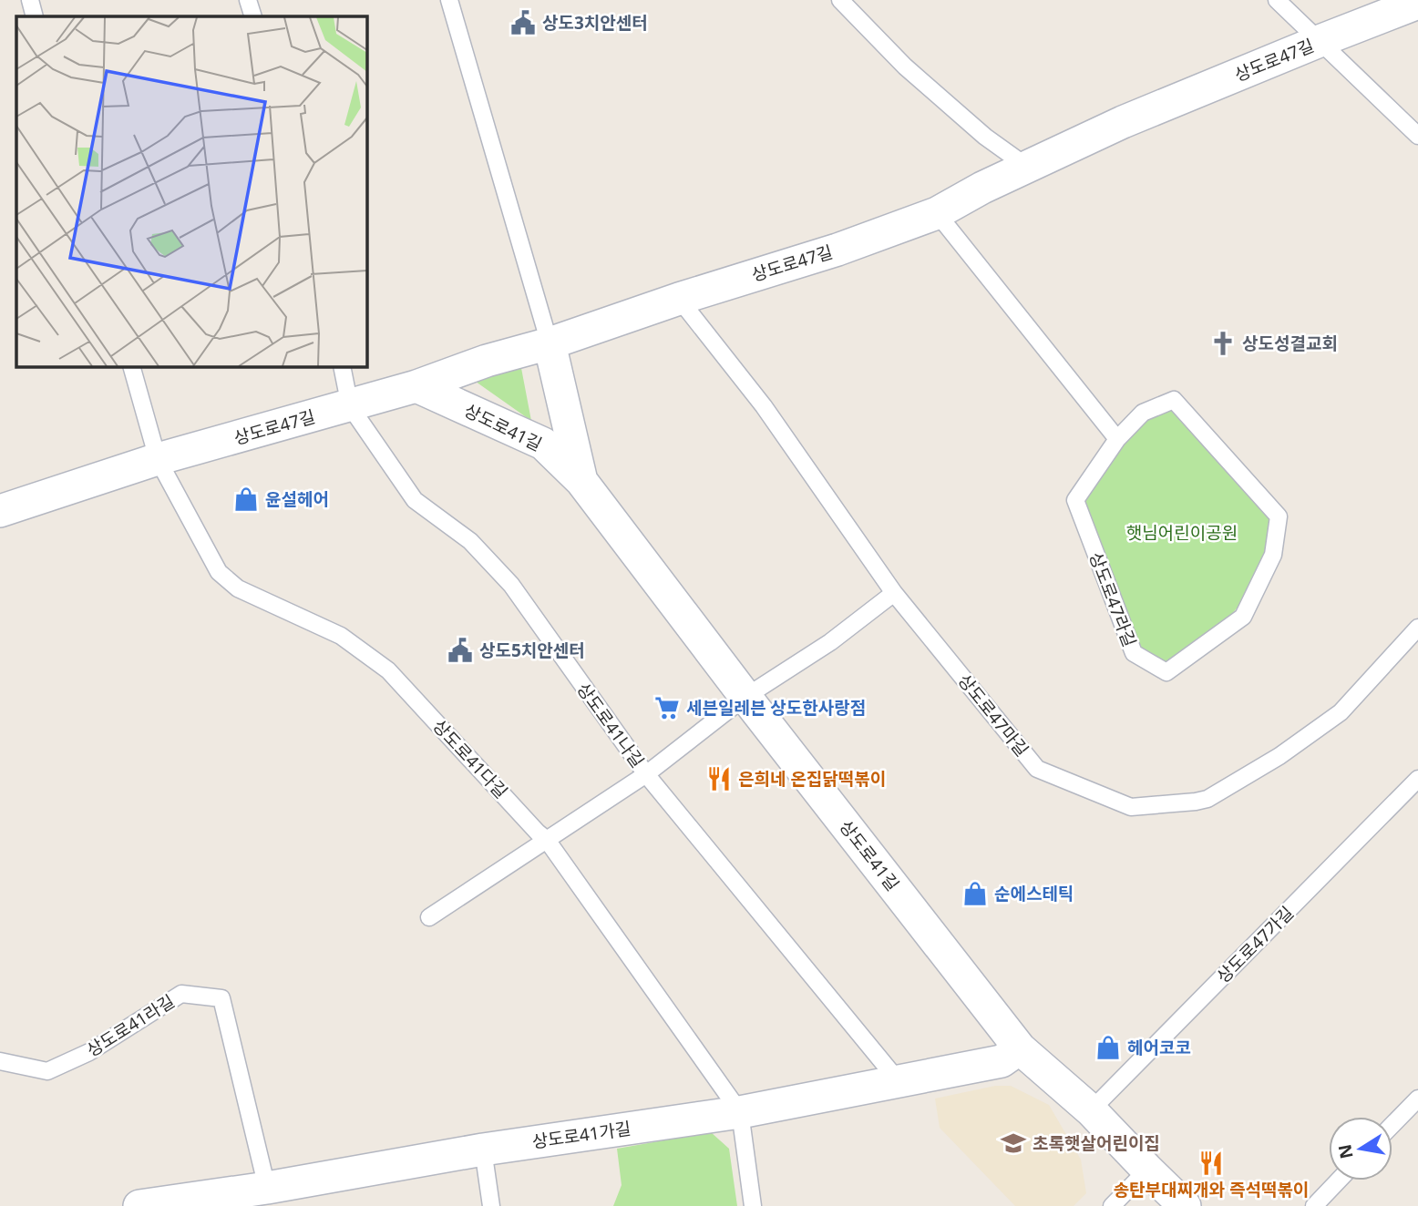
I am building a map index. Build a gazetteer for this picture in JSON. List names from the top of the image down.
{
  "streets": {
    "street": ["상도로47길", "상도로41길", "상도로41가길"],
    "lane": [
      "상도로47라길",
      "상도로47마길",
      "상도로41나길",
      "상도로41다길",
      "상도로47가길",
      "상도로41라길"
    ]
  },
  "crossings": [
    ["상도로47길", "상도로41길"],
    ["상도로47길", "상도로47마길"],
    ["상도로47길", "상도로41나길"],
    ["상도로47길", "상도로41다길"],
    ["상도로41길", "상도로47가길"],
    ["상도로41길", "상도로41가길"],
    ["상도로41나길", "상도로41가길"],
    ["상도로41다길", "상도로41가길"],
    ["상도로41라길", "상도로41가길"]
  ],
  "parks": ["햇님어린이공원"],
  "places": {
    "public building": ["상도3치안센터", "상도5치안센터"],
    "church": ["상도성결교회"],
    "shop": ["윤설헤어", "순에스테틱", "헤어코코"],
    "supermarket": ["세븐일레븐 상도한사랑점"],
    "restaurant": ["은희네 온집닭떡볶이", "송탄부대찌개와 즉석떡볶이"],
    "school or university": ["초록햇살어린이집"]
  },
  "north": "left"
}
